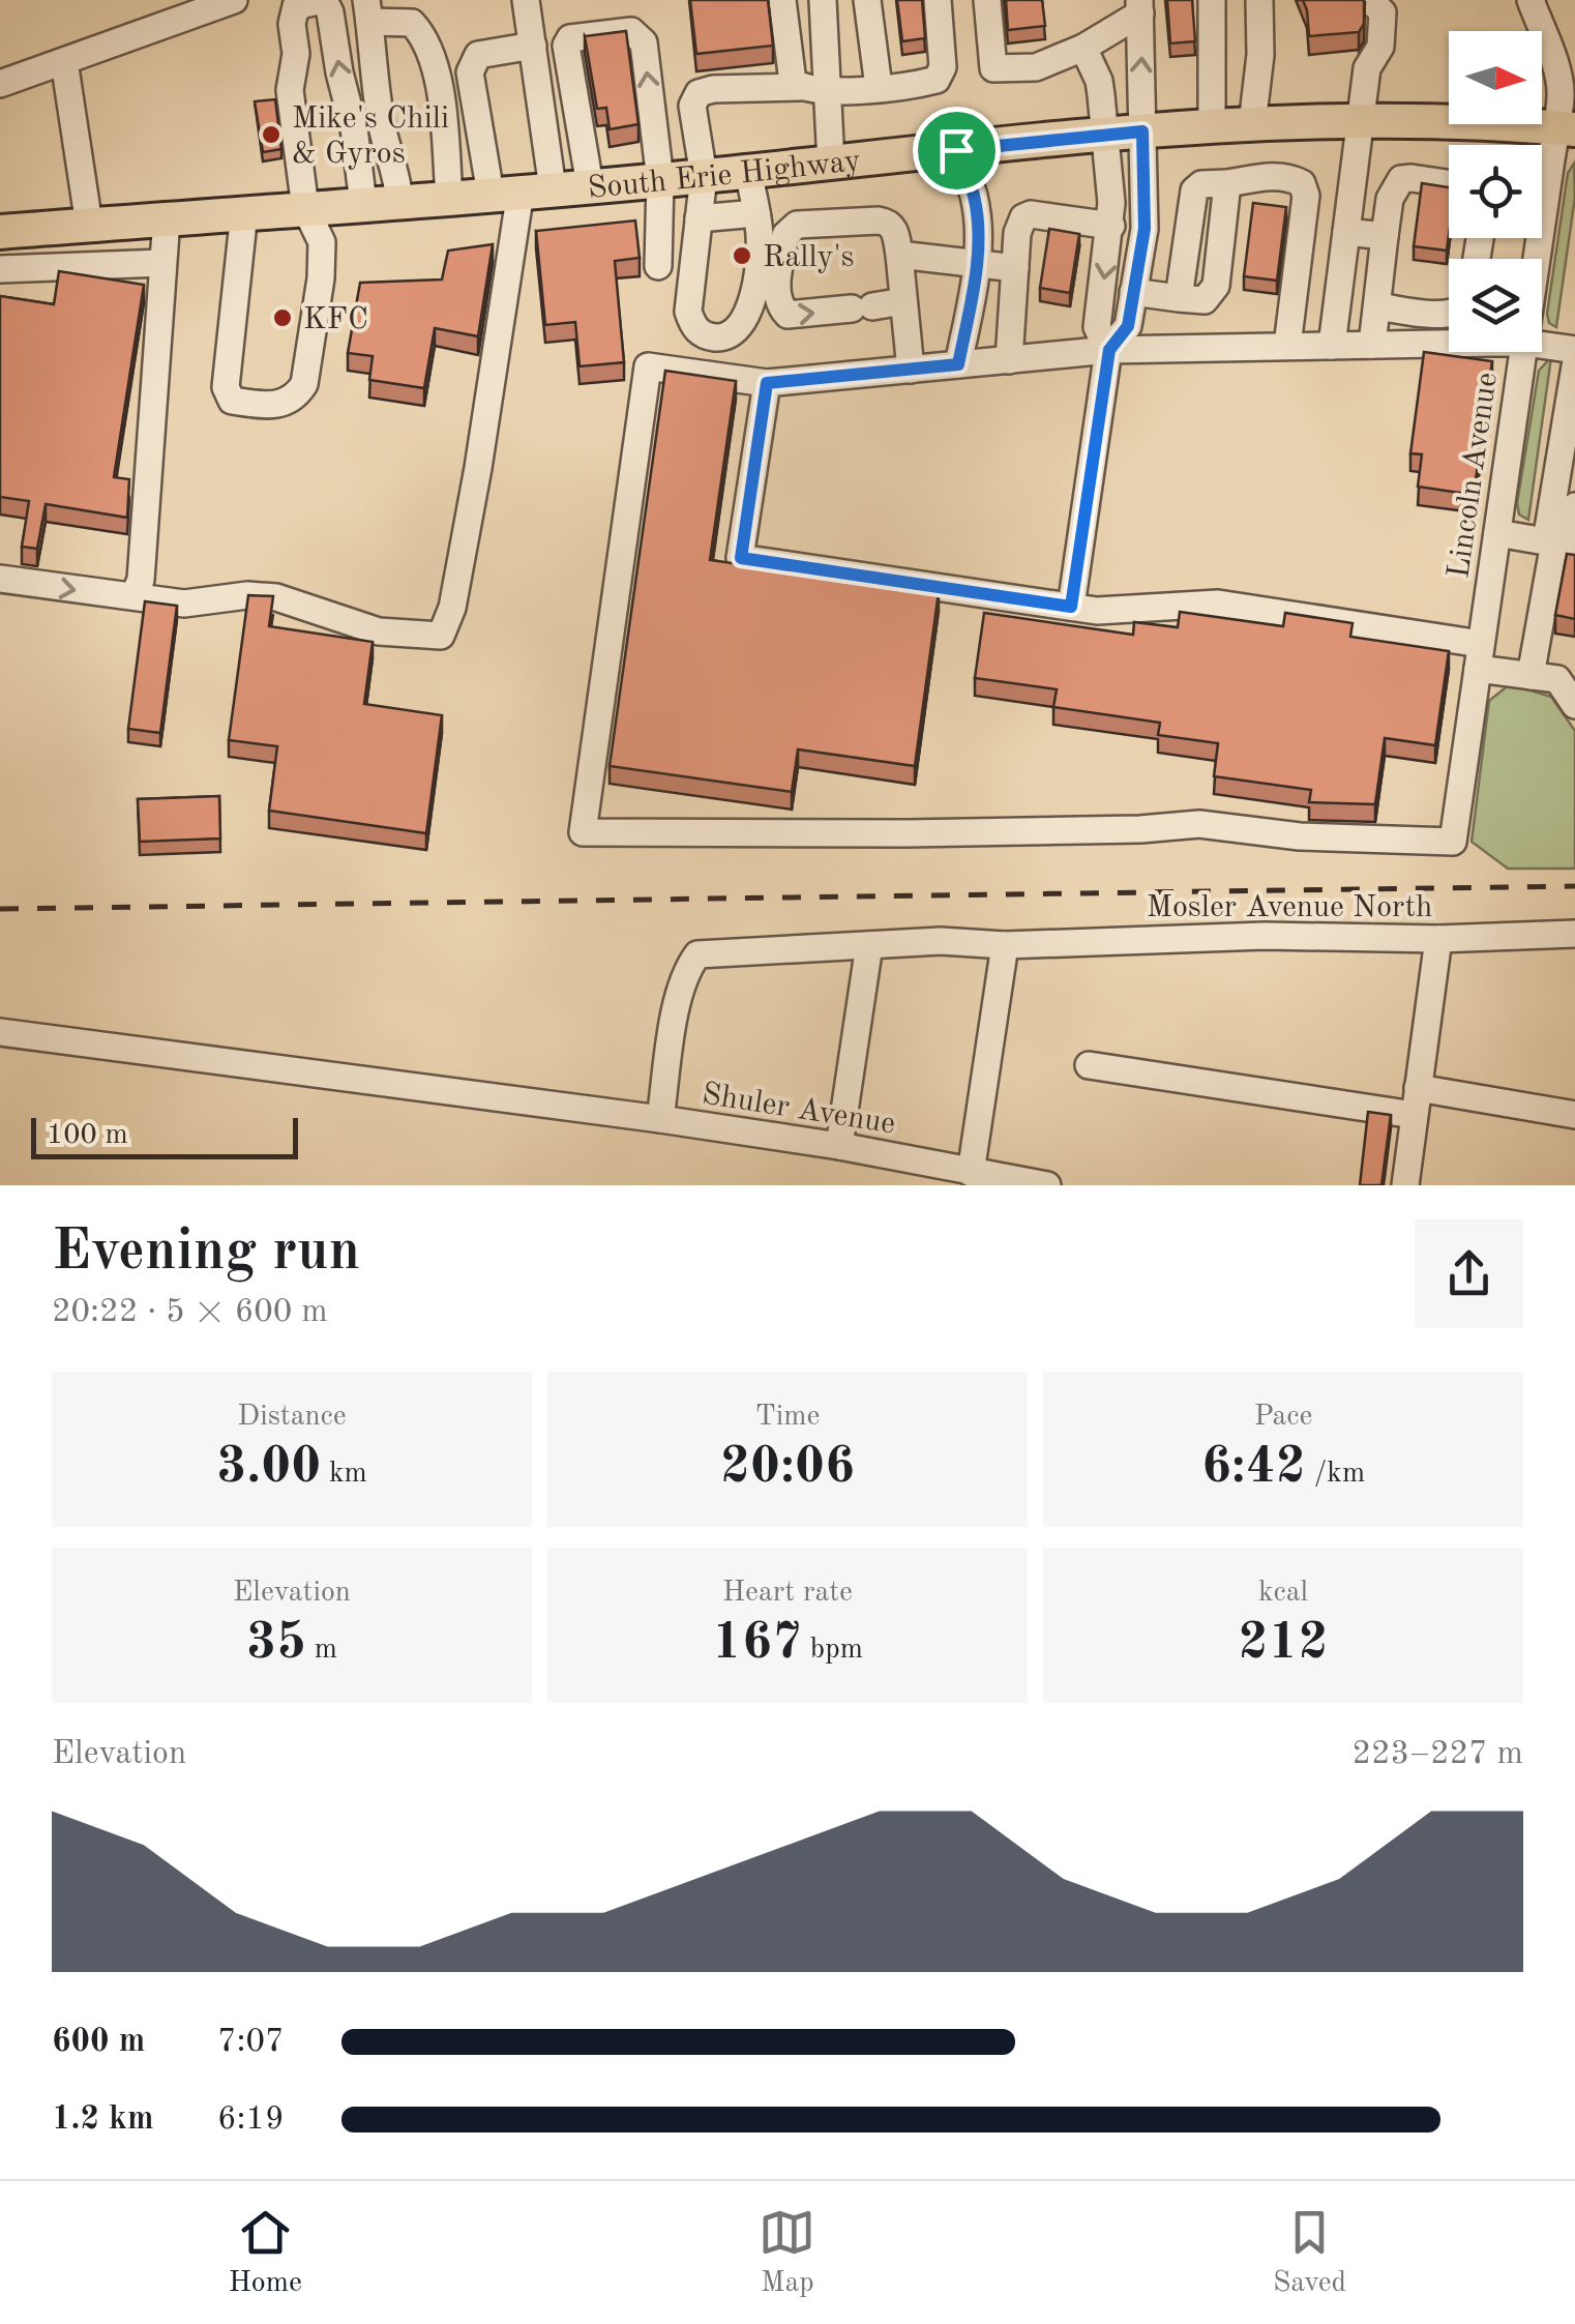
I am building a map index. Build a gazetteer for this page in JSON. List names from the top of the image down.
{
  "streets": {
    "main road": ["South Erie Highway"],
    "street": ["Lincoln Avenue", "Mosler Avenue North", "Shuler Avenue"]
  },
  "crossings": [
    ["South Erie Highway", "Lincoln Avenue"],
    ["Mosler Avenue North", "Shuler Avenue"]
  ],
  "places": ["Mike's Chili & Gyros", "Rally's", "KFC"],
  "scale_bar": "100 m",
  "north": "right",
  "page": {
    "scale": "100 m",
    "heading": ["Evening run", "20:22 · 5 × 600 m"],
    "stats": [
      ["Distance", "3.00 km"],
      ["Time", "20:06"],
      ["Pace", "6:42 /km"],
      ["Elevation", "35 m"],
      ["Heart rate", "167 bpm"],
      ["kcal", "212"]
    ],
    "chart": ["Elevation", "223–227 m"],
    "list": [
      {
        "name": "600 m",
        "note": "7:07"
      },
      {
        "name": "1.2 km",
        "note": "6:19"
      }
    ],
    "tabs": ["Home", "Map", "Saved"]
  }
}
